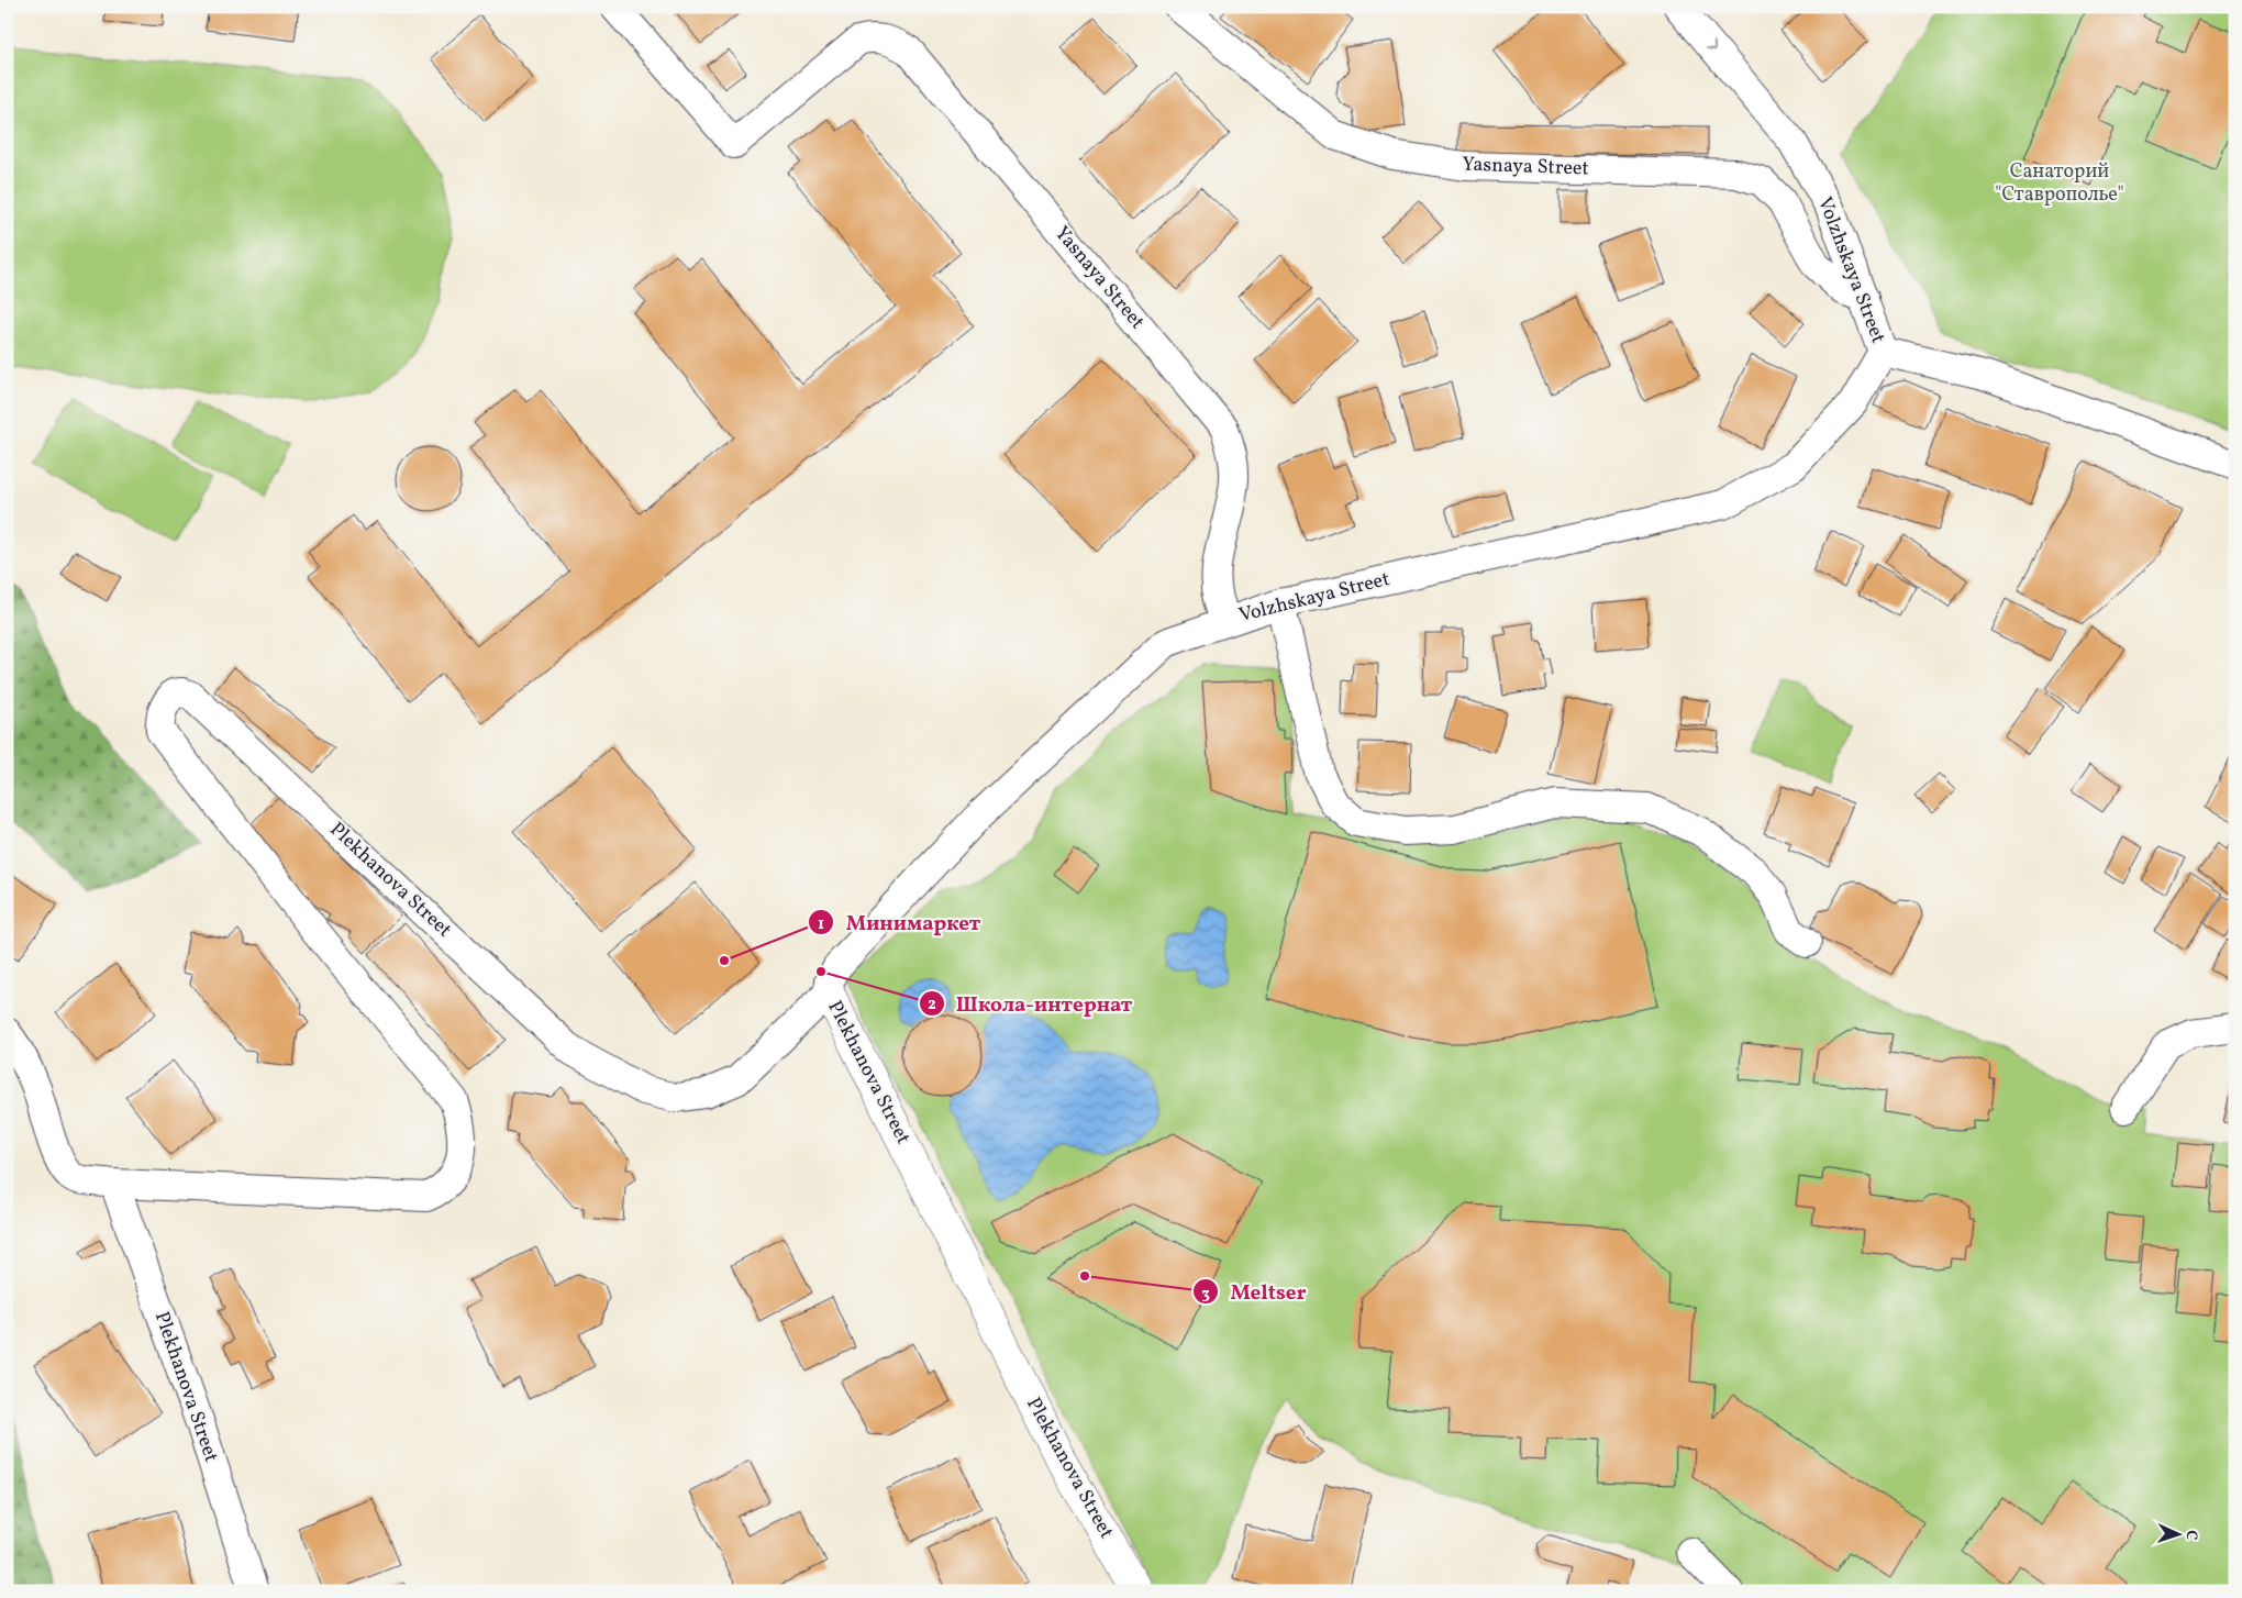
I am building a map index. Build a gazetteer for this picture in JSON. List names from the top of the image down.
{
  "streets": {
    "street": ["Yasnaya Street", "Volzhskaya Street", "Plekhanova Street"]
  },
  "crossings": [
    ["Yasnaya Street", "Volzhskaya Street"],
    ["Volzhskaya Street", "Plekhanova Street"]
  ],
  "parks": ["Санаторий \"Ставрополье\""],
  "places": ["Минимаркет", "Школа-интернат", "Meltser"],
  "north": "right"
}
